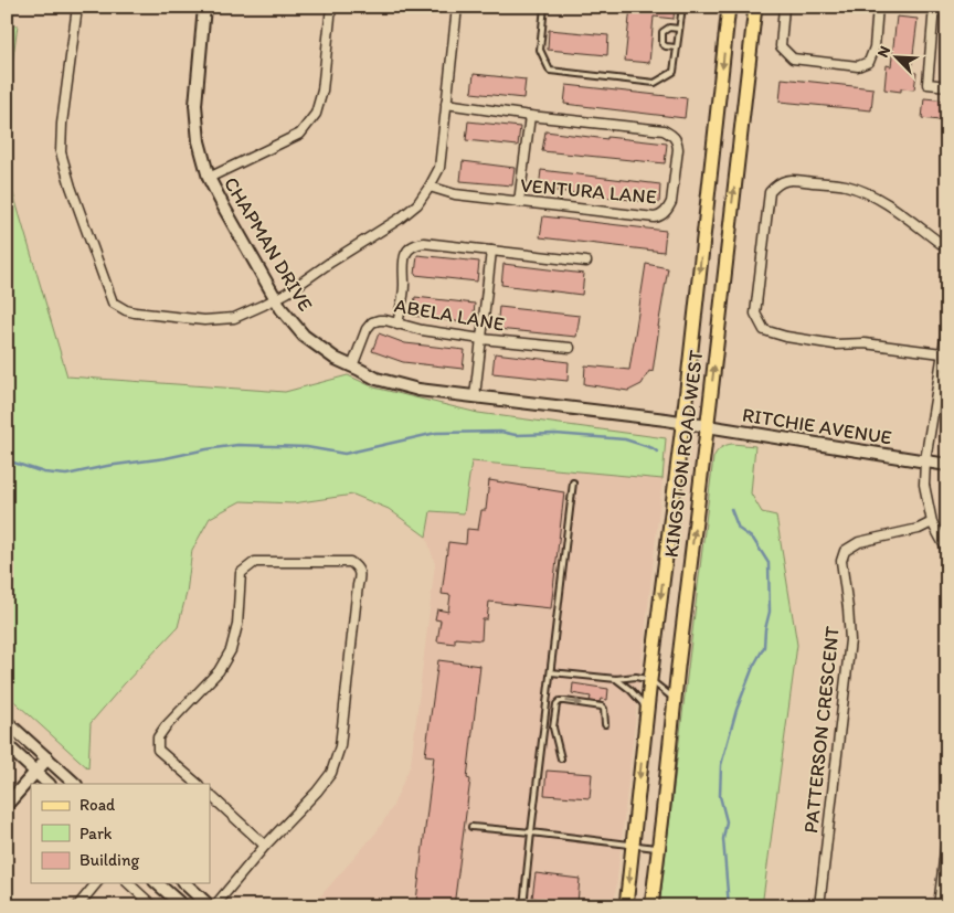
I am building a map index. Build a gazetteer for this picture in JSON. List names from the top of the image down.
{
  "streets": {
    "main road": ["KINGSTON ROAD WEST"],
    "street": [
      "VENTURA LANE",
      "CHAPMAN DRIVE",
      "ABELA LANE",
      "RITCHIE AVENUE",
      "PATTERSON CRESCENT"
    ]
  },
  "crossings": [
    ["CHAPMAN DRIVE", "ABELA LANE"],
    ["CHAPMAN DRIVE", "RITCHIE AVENUE"],
    ["CHAPMAN DRIVE", "KINGSTON ROAD WEST"],
    ["RITCHIE AVENUE", "KINGSTON ROAD WEST"]
  ],
  "legend": ["Road", "Park", "Building"],
  "north": "top left"
}
